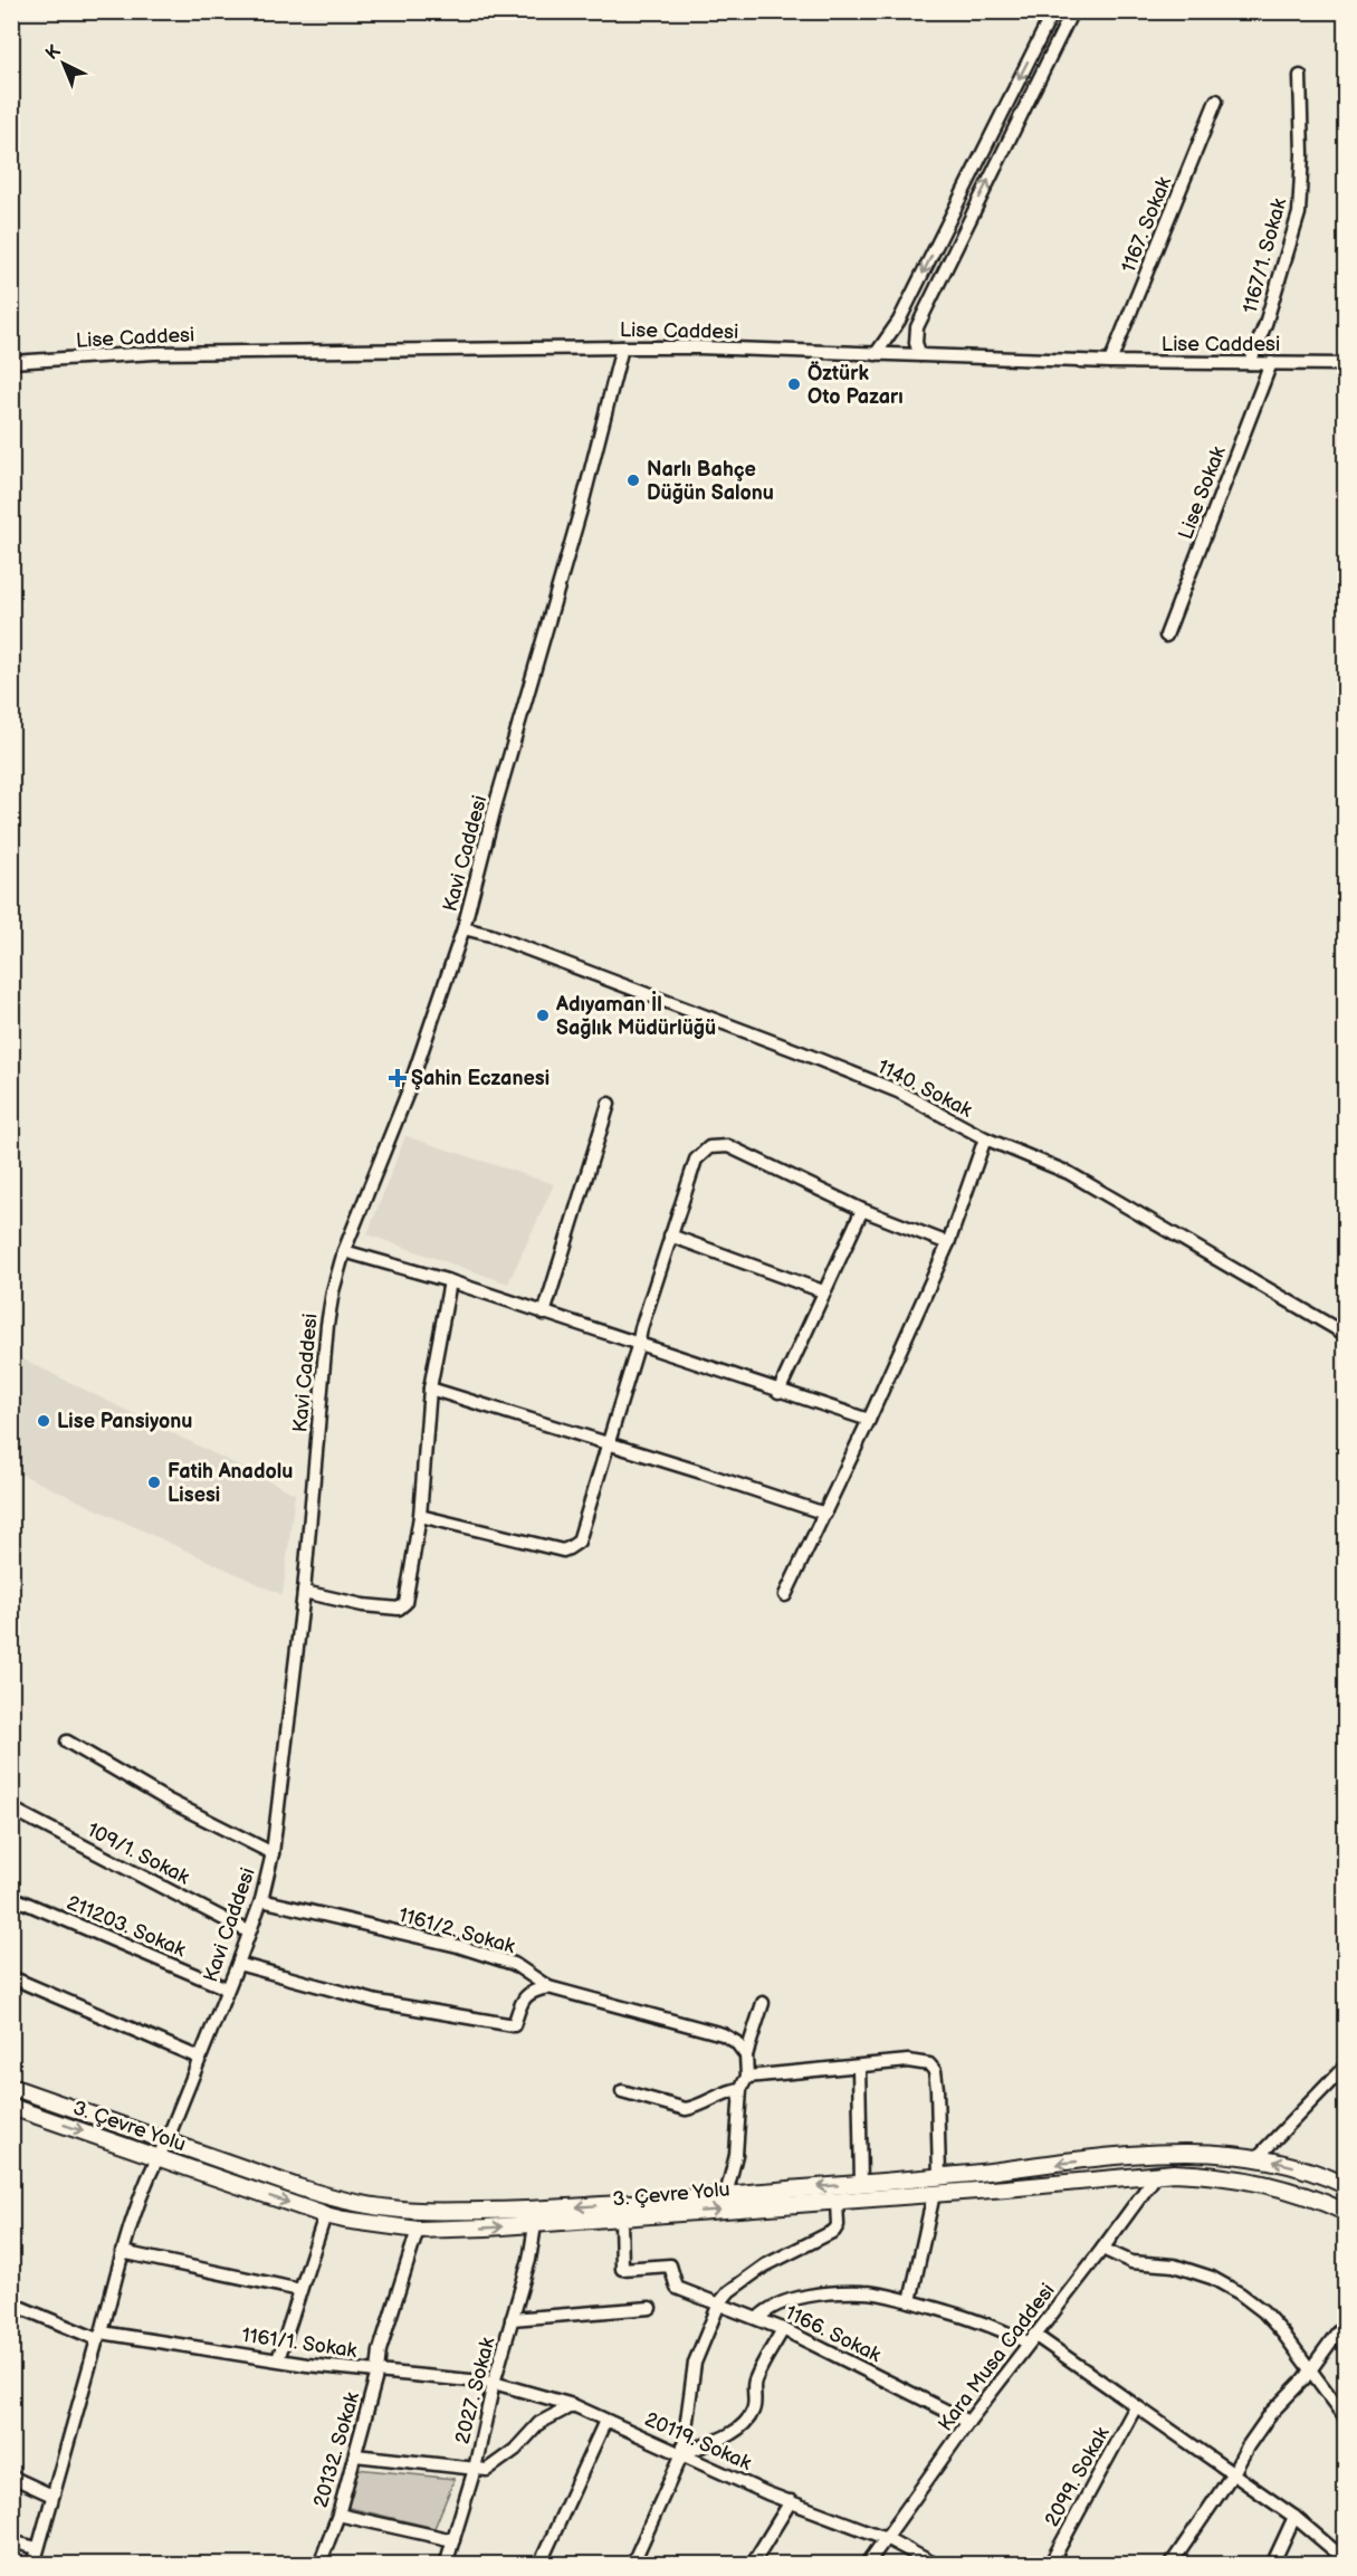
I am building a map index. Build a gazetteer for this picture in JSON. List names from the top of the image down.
{
  "streets": {
    "main road": ["3. Çevre Yolu"],
    "street": [
      "1167. Sokak",
      "1167/1. Sokak",
      "Lise Caddesi",
      "Lise Sokak",
      "Kavi Caddesi",
      "1140. Sokak",
      "109/1. Sokak",
      "211203. Sokak",
      "1161/2. Sokak",
      "1166. Sokak",
      "1161/1. Sokak",
      "Kara Musa Caddesi",
      "2027. Sokak",
      "20119. Sokak",
      "20132. Sokak",
      "2099. Sokak"
    ]
  },
  "crossings": [
    ["1167. Sokak", "Lise Caddesi"],
    ["1167/1. Sokak", "Lise Caddesi"],
    ["Lise Caddesi", "Lise Sokak"],
    ["Lise Caddesi", "Kavi Caddesi"],
    ["Kavi Caddesi", "1140. Sokak"],
    ["Kavi Caddesi", "109/1. Sokak"],
    ["Kavi Caddesi", "211203. Sokak"],
    ["Kavi Caddesi", "1161/2. Sokak"],
    ["Kavi Caddesi", "3. Çevre Yolu"],
    ["Kavi Caddesi", "1161/1. Sokak"],
    ["3. Çevre Yolu", "1166. Sokak"],
    ["3. Çevre Yolu", "Kara Musa Caddesi"],
    ["3. Çevre Yolu", "2027. Sokak"],
    ["3. Çevre Yolu", "20132. Sokak"],
    ["1166. Sokak", "Kara Musa Caddesi"],
    ["1161/1. Sokak", "2027. Sokak"],
    ["1161/1. Sokak", "20119. Sokak"],
    ["1161/1. Sokak", "20132. Sokak"],
    ["Kara Musa Caddesi", "20119. Sokak"],
    ["2027. Sokak", "20119. Sokak"]
  ],
  "places": {
    "other": [
      "Öztürk Oto Pazarı",
      "Narlı Bahçe Düğün Salonu",
      "Adıyaman İl Sağlık Müdürlüğü",
      "Lise Pansiyonu",
      "Fatih Anadolu Lisesi"
    ],
    "health": ["Şahin Eczanesi"]
  },
  "north": "top left"
}
